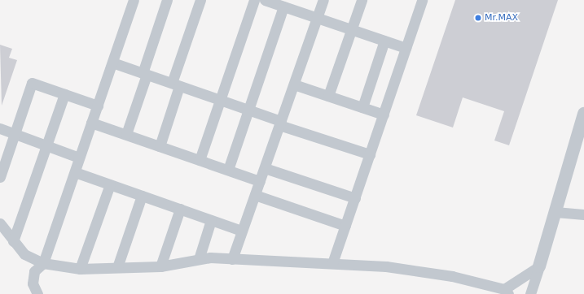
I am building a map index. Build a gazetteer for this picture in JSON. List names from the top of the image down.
{
  "places": ["Mr.MAX"]
}
